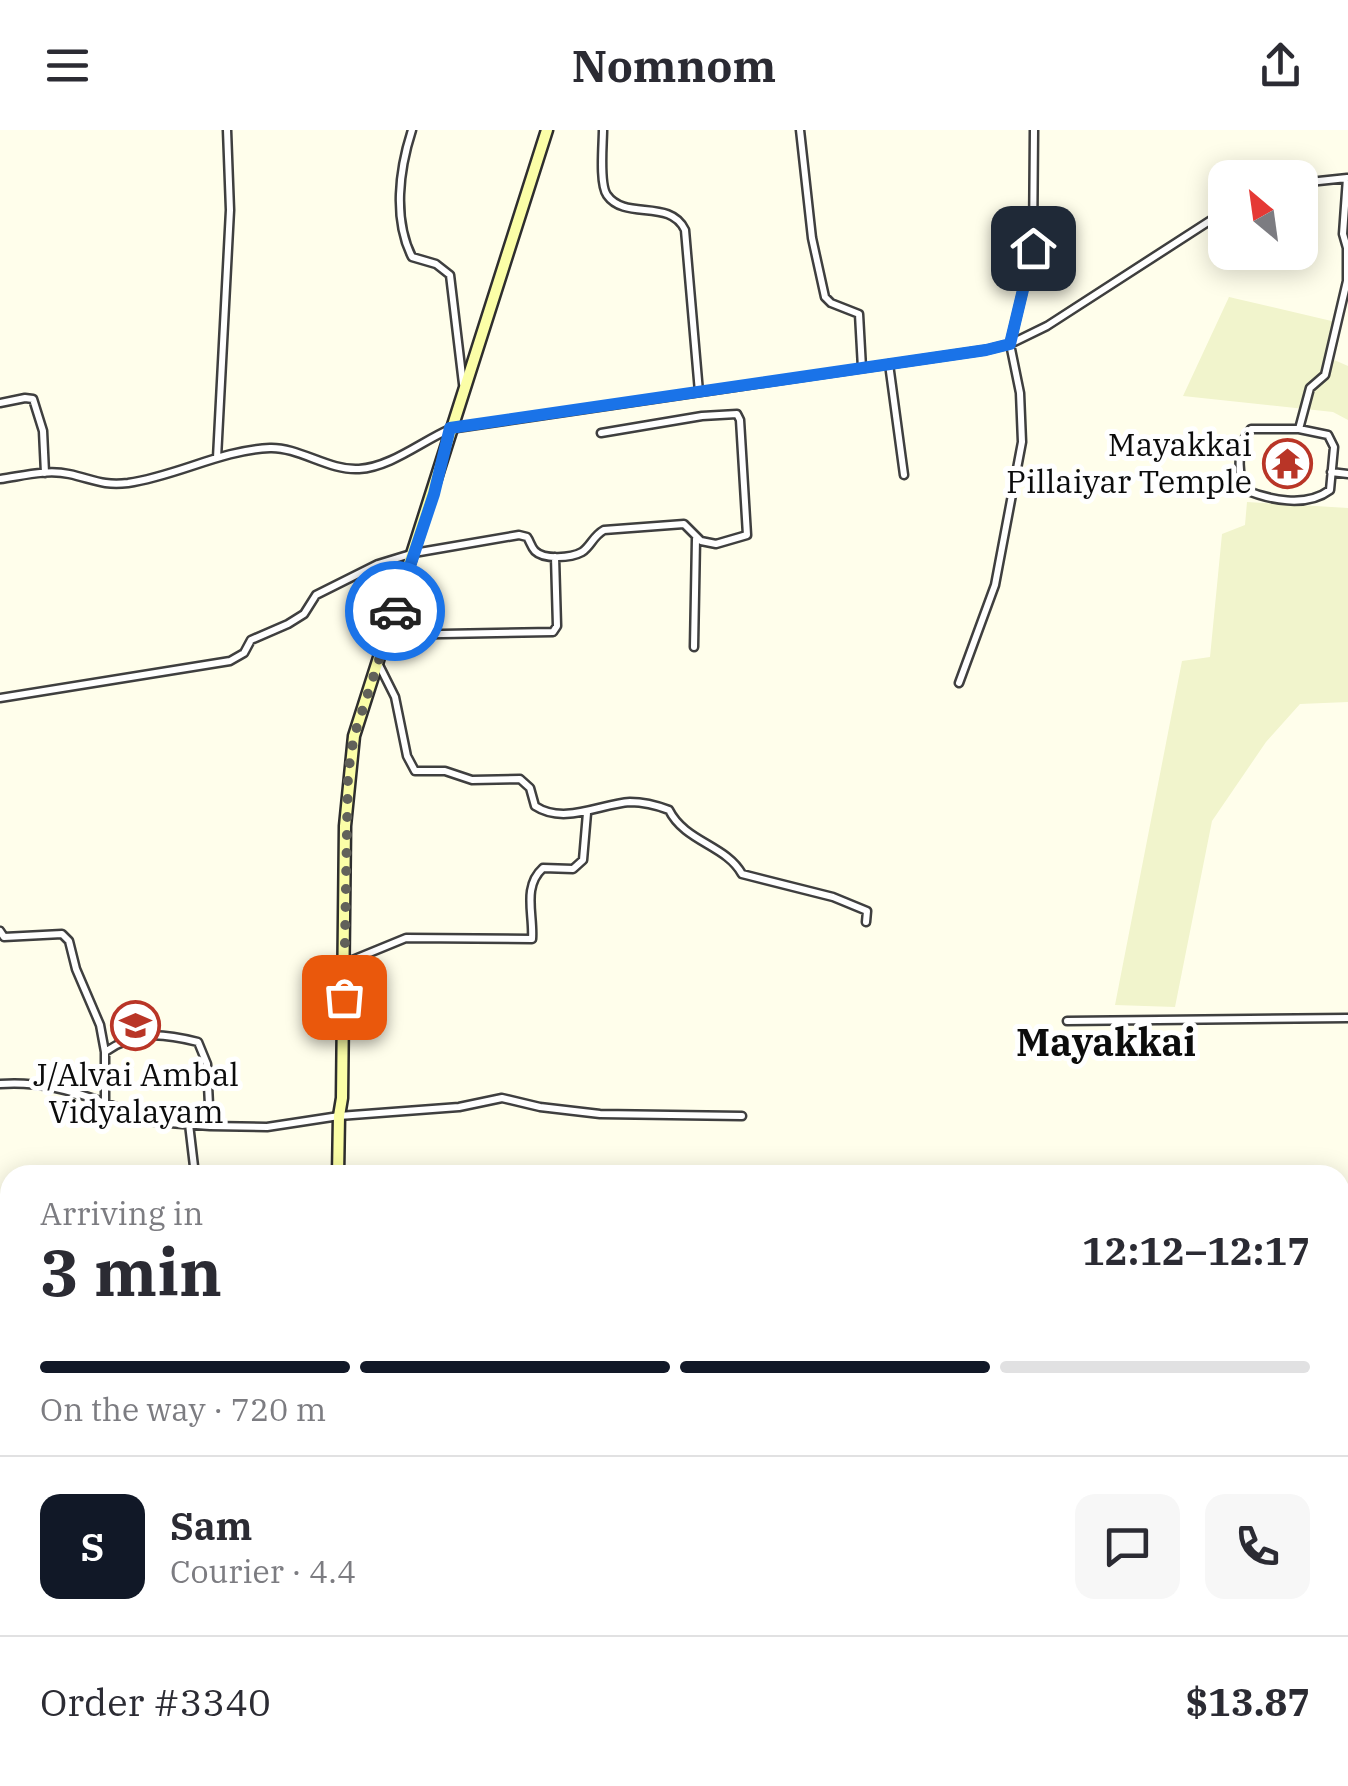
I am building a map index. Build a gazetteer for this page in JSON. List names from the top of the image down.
{
  "districts": ["Mayakkai"],
  "places": {
    "temple": ["Mayakkai Pillaiyar Temple"],
    "school or university": ["J/Alvai Ambal Vidyalayam"]
  },
  "north": "top left",
  "page": {
    "header": "Nomnom",
    "heading": ["3 min", "Arriving in", "12:12–12:17"],
    "panel": [
      "Sam",
      "Courier · 4.4",
      "Order #3340",
      "$13.87"
    ],
    "bar": "On the way · 720 m",
    "round": "S"
  }
}
